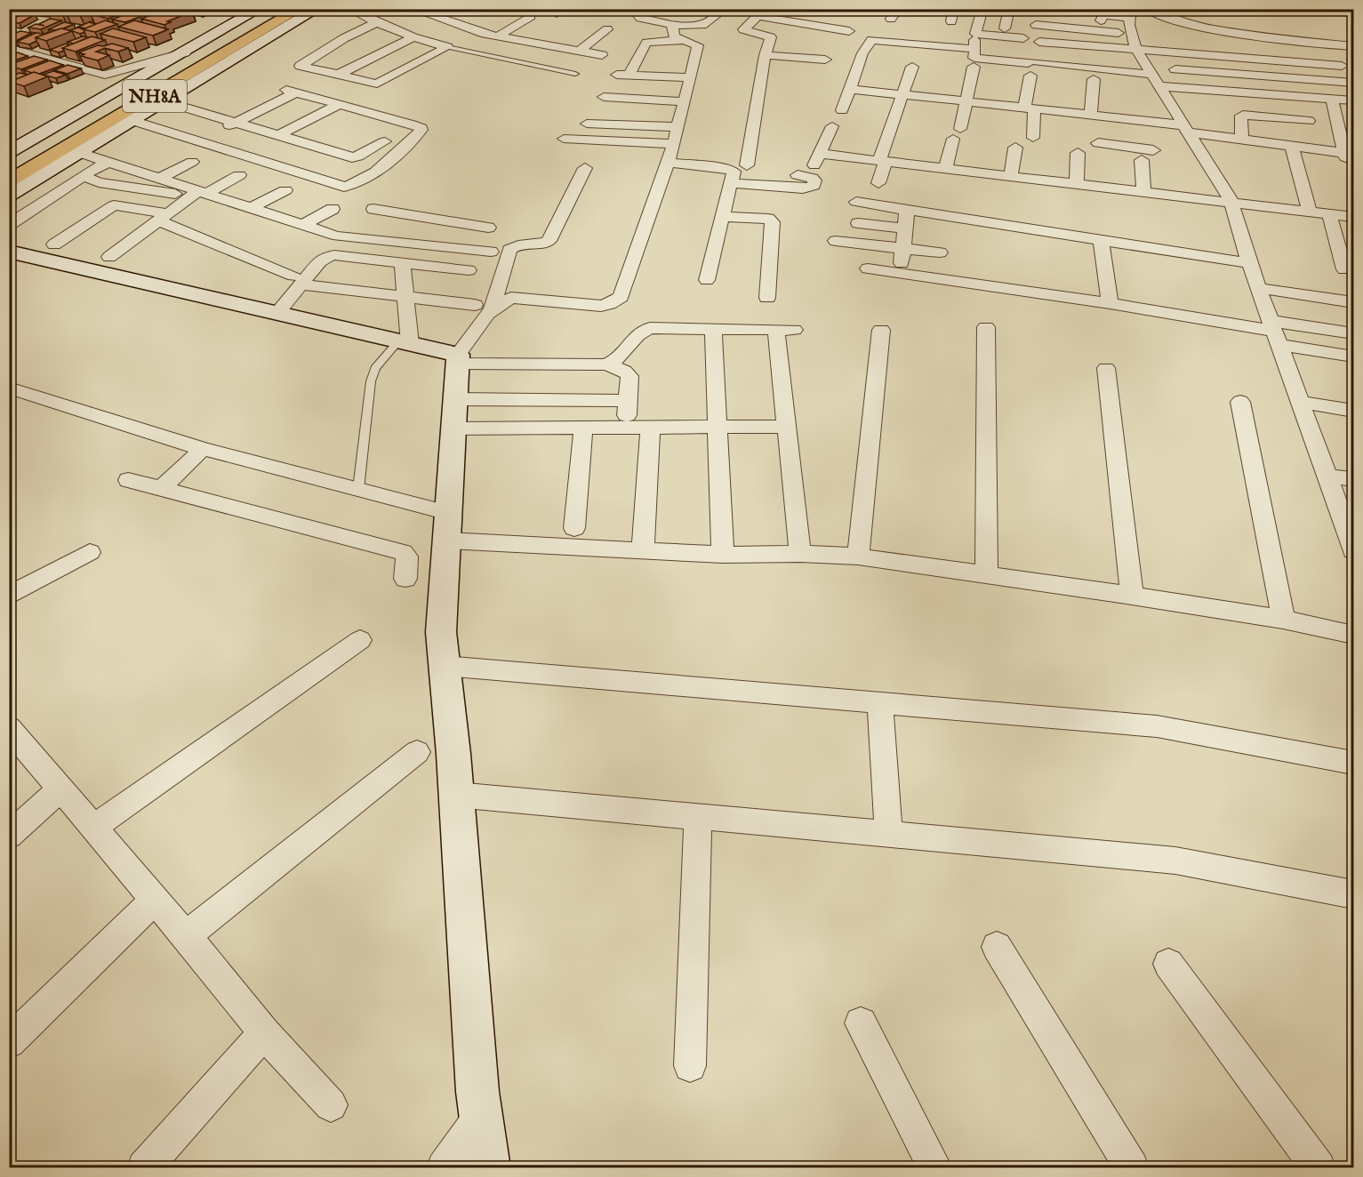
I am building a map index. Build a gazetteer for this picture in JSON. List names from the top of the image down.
{
  "streets": {
    "main road": ["NH8A"]
  }
}
